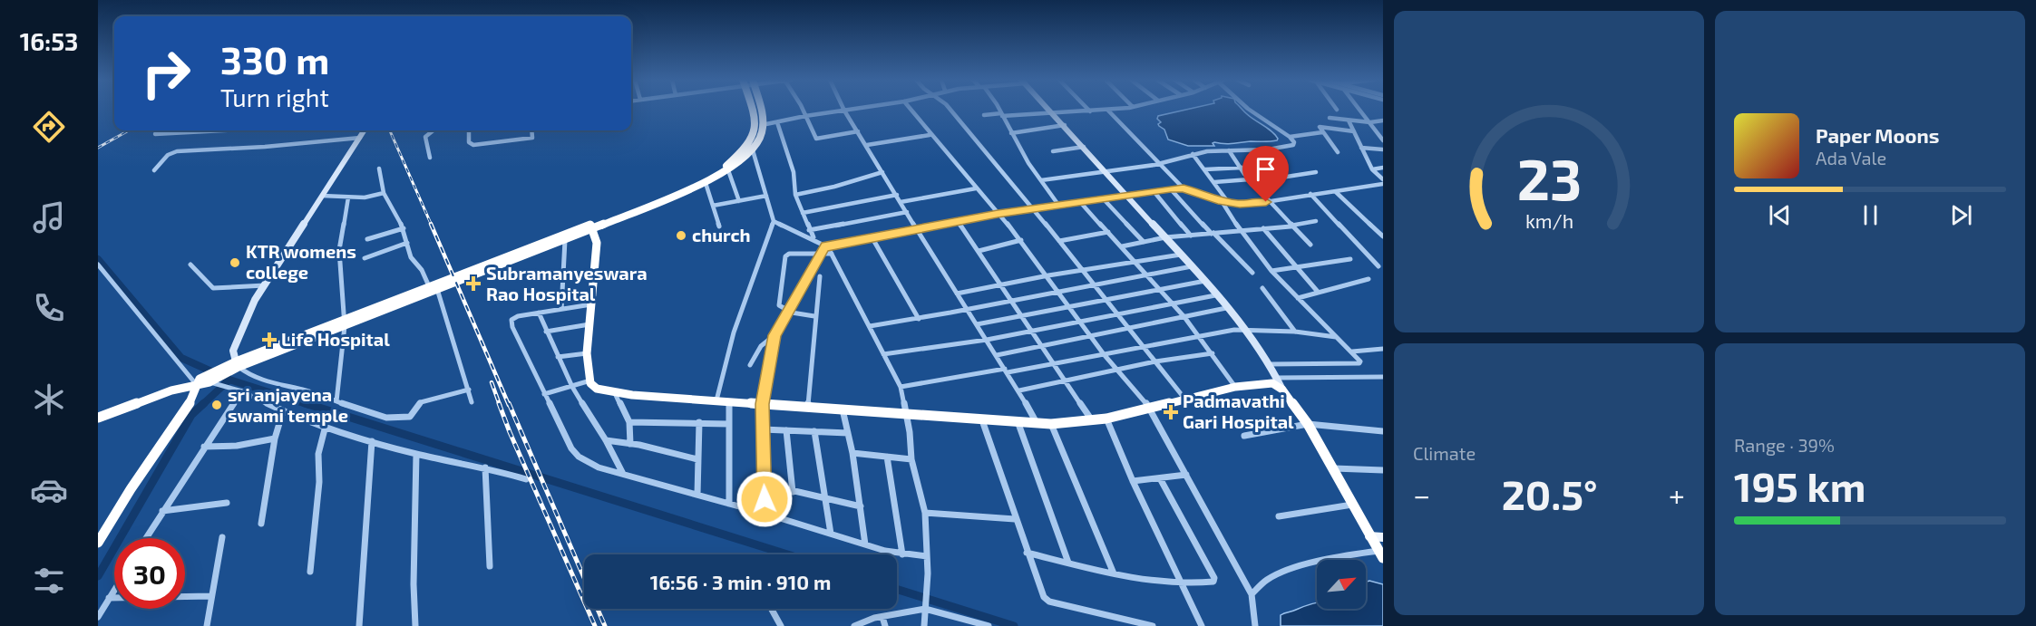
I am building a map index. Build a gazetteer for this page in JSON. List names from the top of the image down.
{
  "places": {
    "other": ["church", "KTR womens college", "sri anjayena swami temple"],
    "health": ["Subramanyeswara Rao Hospital", "Life Hospital", "Padmavathi Gari Hospital"]
  },
  "north": "top right",
  "page": {
    "tabs": "16:53",
    "turn": ["330 m", "Turn right"],
    "song": ["Paper Moons", "Ada Vale"],
    "tile": [
      "Climate",
      ["Range · 39%", "195 km"]
    ],
    "heat": ["−", "20.5°", "+"],
    "limit": "30",
    "trip": "16:56 · 3 min · 910 m",
    "gauge": ["23", "km/h"]
  }
}
